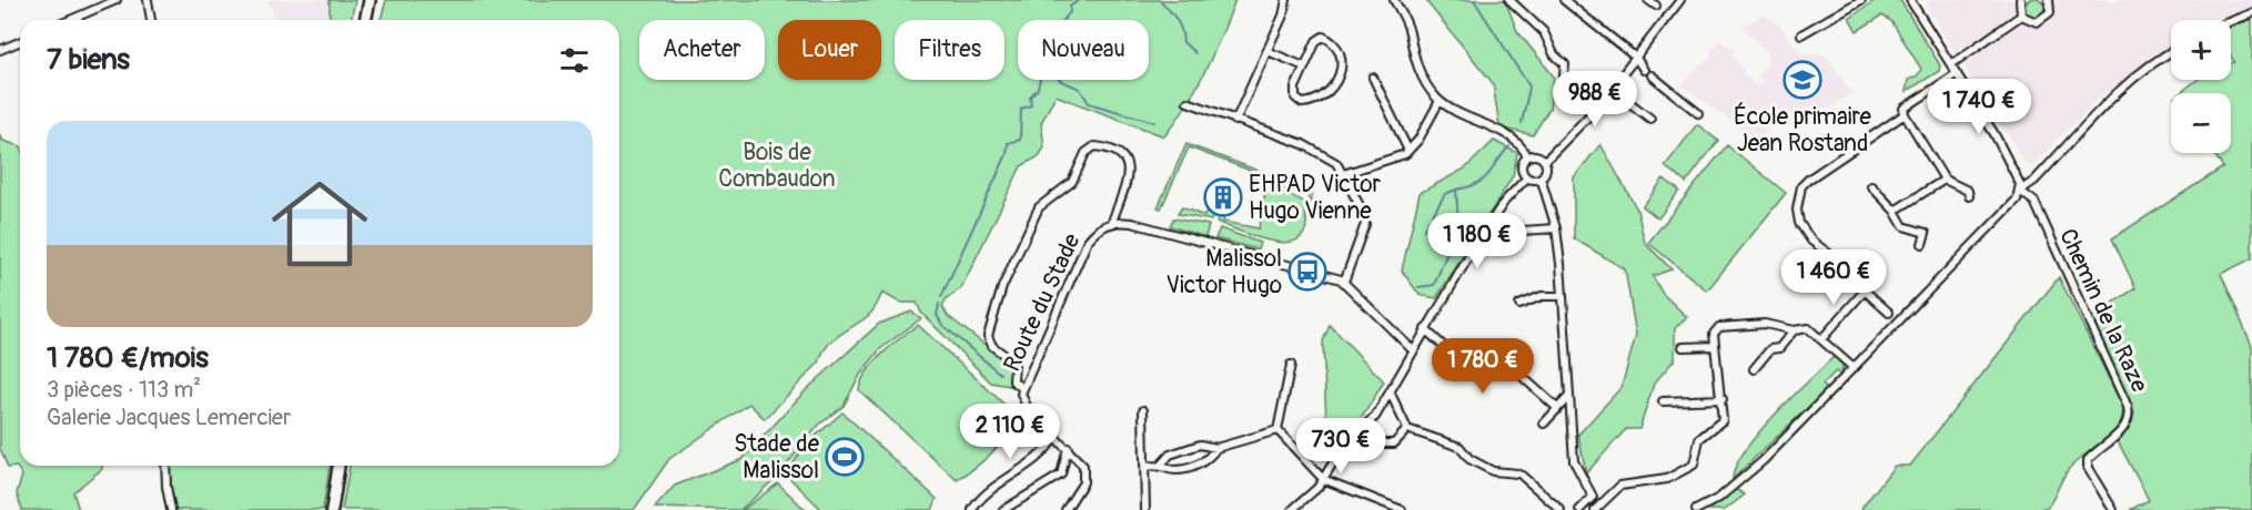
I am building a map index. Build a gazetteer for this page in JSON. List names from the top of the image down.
{
  "streets": {
    "street": ["Route du Stade", "Chemin de la Raze"]
  },
  "parks": ["Bois de Combaudon"],
  "places": {
    "school or university": ["École primaire Jean Rostand"],
    "building": ["EHPAD Victor Hugo Vienne"],
    "bus stop": ["Malissol Victor Hugo"],
    "sports": ["Stade de Malissol"]
  },
  "page": {
    "map_buttons": ["+", "−"],
    "chip": [
      "Acheter",
      "Louer",
      "Filtres",
      "Nouveau"
    ],
    "heading": "7 biens",
    "price": [
      "988 €",
      "1 740 €",
      "1 180 €",
      "1 460 €",
      "1 780 €",
      "2 110 €",
      "730 €"
    ],
    "list": [
      {
        "name": "1 780 €/mois",
        "note": "3 pièces · 113 m² · Galerie Jacques Lemercier"
      }
    ]
  }
}
